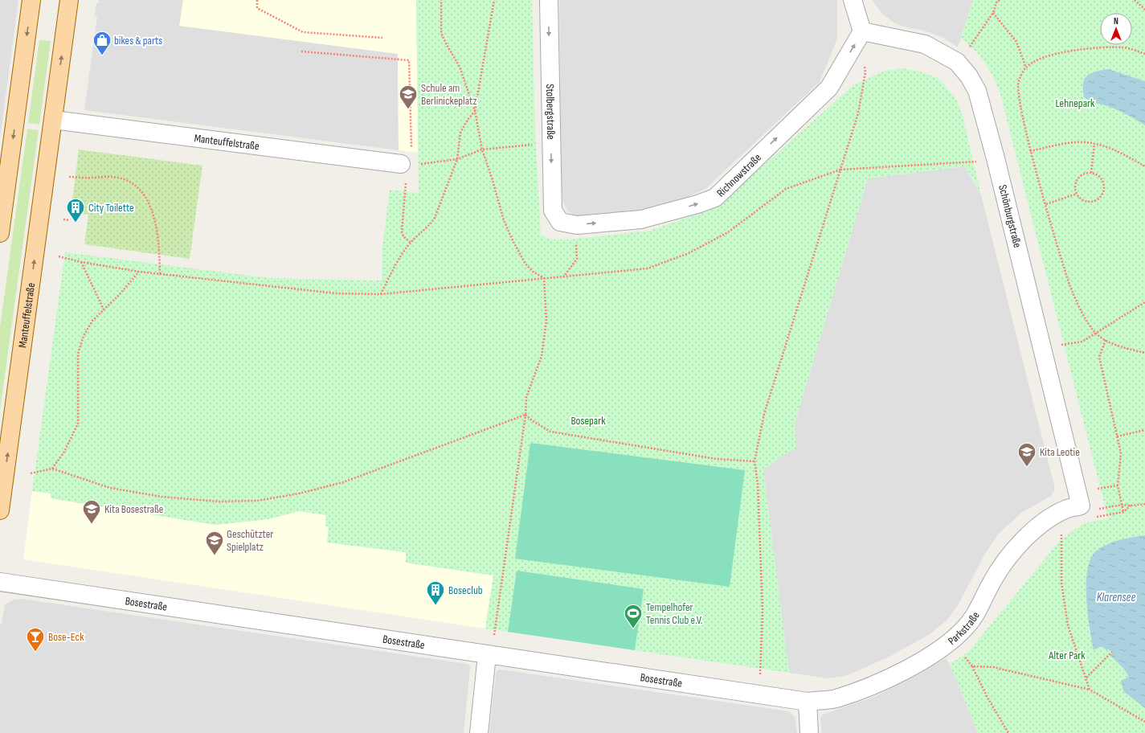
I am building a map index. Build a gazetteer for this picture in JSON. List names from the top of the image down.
{
  "streets": {
    "main road": ["Manteuffelstraße"],
    "street": [
      "Stolbergstraße",
      "Richnowstraße",
      "Schönburgstraße",
      "Bosestraße",
      "Parkstraße"
    ]
  },
  "crossings": [
    ["Stolbergstraße", "Richnowstraße"],
    ["Richnowstraße", "Schönburgstraße"],
    ["Schönburgstraße", "Parkstraße"],
    ["Bosestraße", "Parkstraße"]
  ],
  "one_way": ["Stolbergstraße", "Richnowstraße"],
  "water": ["Klarensee"],
  "parks": ["Lehnepark", "Bosepark", "Alter Park"],
  "places": {
    "shop": ["bikes & parts"],
    "school or university": [
      "Schule am Berlinickeplatz",
      "Kita Leotie",
      "Kita Bosestraße",
      "Geschützter Spielplatz"
    ],
    "building": ["City Toilette", "Boseclub"],
    "sports": ["Tempelhofer Tennis Club e.V."],
    "bar": ["Bose-Eck"]
  },
  "north": "top"
}
